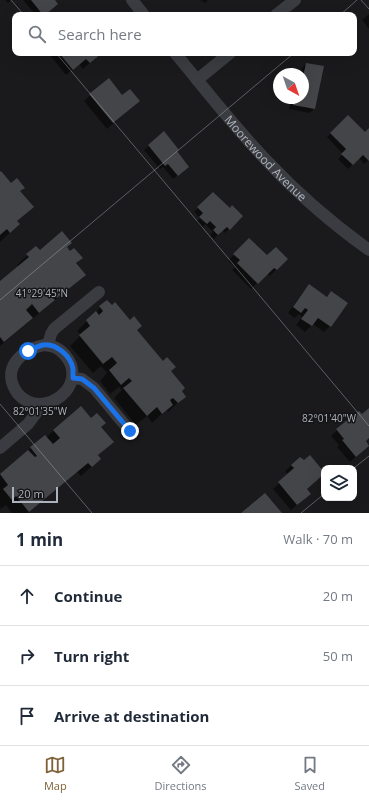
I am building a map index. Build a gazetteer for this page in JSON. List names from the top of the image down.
{
  "streets": {
    "street": ["Moorewood Avenue"]
  },
  "scale_bar": "20 m",
  "north": "bottom right",
  "page": {
    "search": "Search here",
    "scale": "20 m",
    "heading": ["1 min", "Walk · 70 m"],
    "list": [
      ["Continue", "20 m"],
      ["Turn right", "50 m"],
      "Arrive at destination"
    ],
    "nav": ["Map", "Directions", "Saved"]
  },
  "coordinates": ["41°29'45\"N", "82°01'35\"W", "82°01'40\"W"]
}
